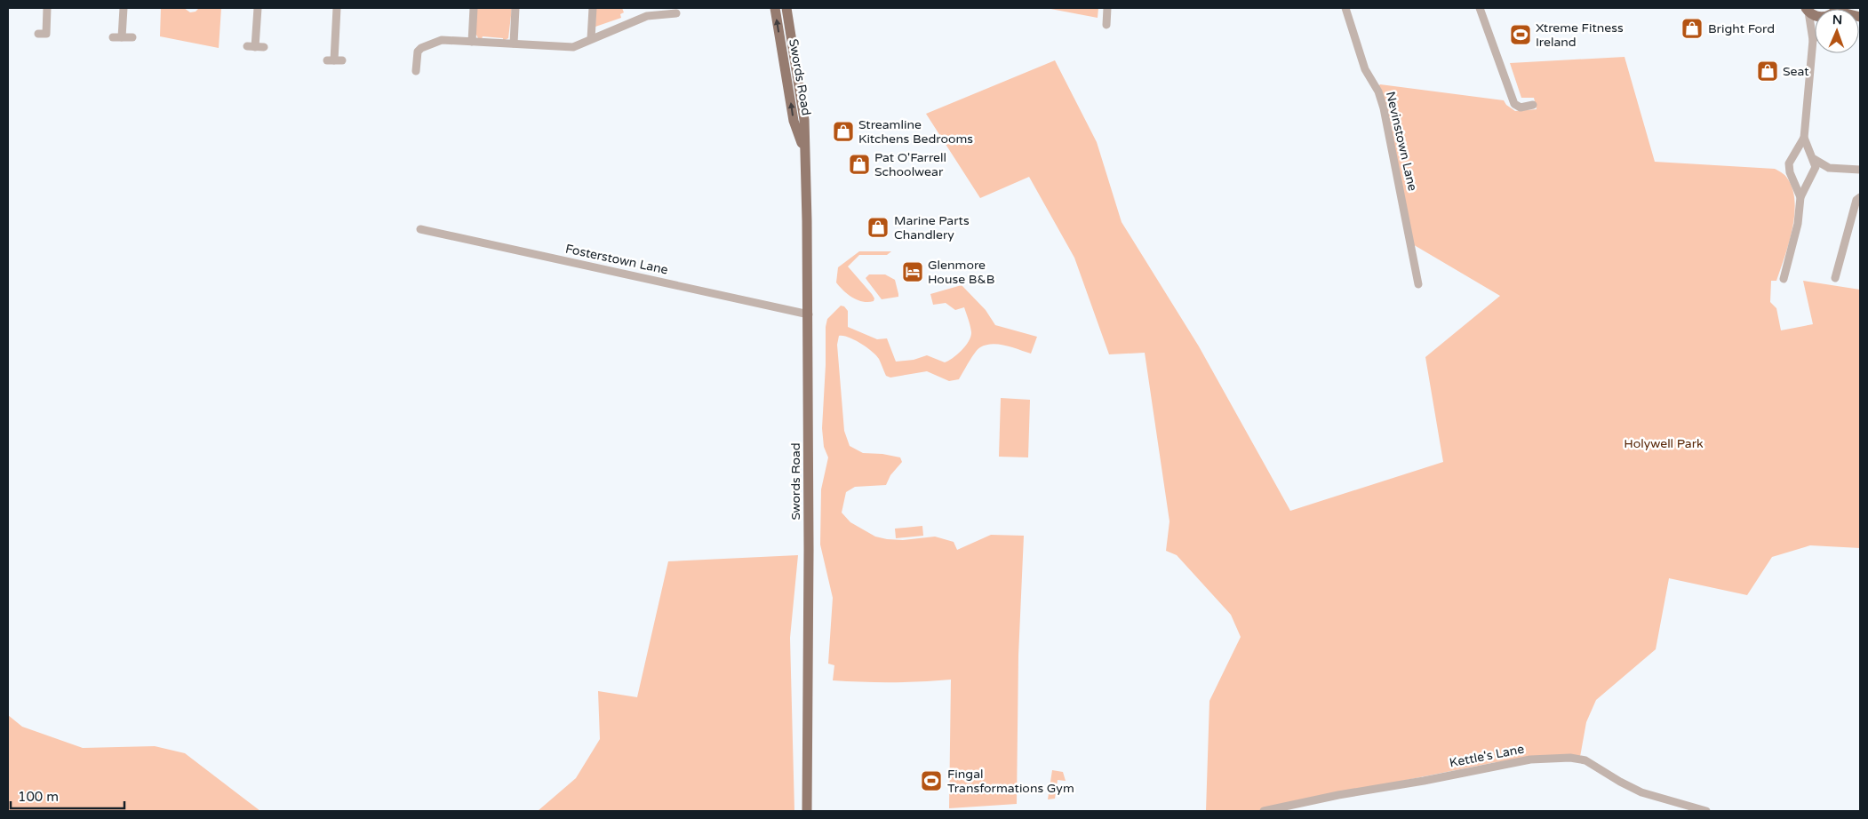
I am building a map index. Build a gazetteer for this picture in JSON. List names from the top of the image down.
{
  "streets": {
    "main road": ["Swords Road"],
    "street": ["Nevinstown Lane", "Fosterstown Lane", "Kettle's Lane"]
  },
  "crossings": [
    ["Swords Road", "Fosterstown Lane"]
  ],
  "parks": ["Holywell Park"],
  "places": {
    "shop": [
      "Bright Ford",
      "Seat",
      "Streamline Kitchens Bedrooms",
      "Pat O'Farrell Schoolwear",
      "Marine Parts Chandlery"
    ],
    "sports": ["Xtreme Fitness Ireland", "Fingal Transformations Gym"],
    "hotel": ["Glenmore House B&B"]
  },
  "scale_bar": "100 m",
  "north": "top"
}
